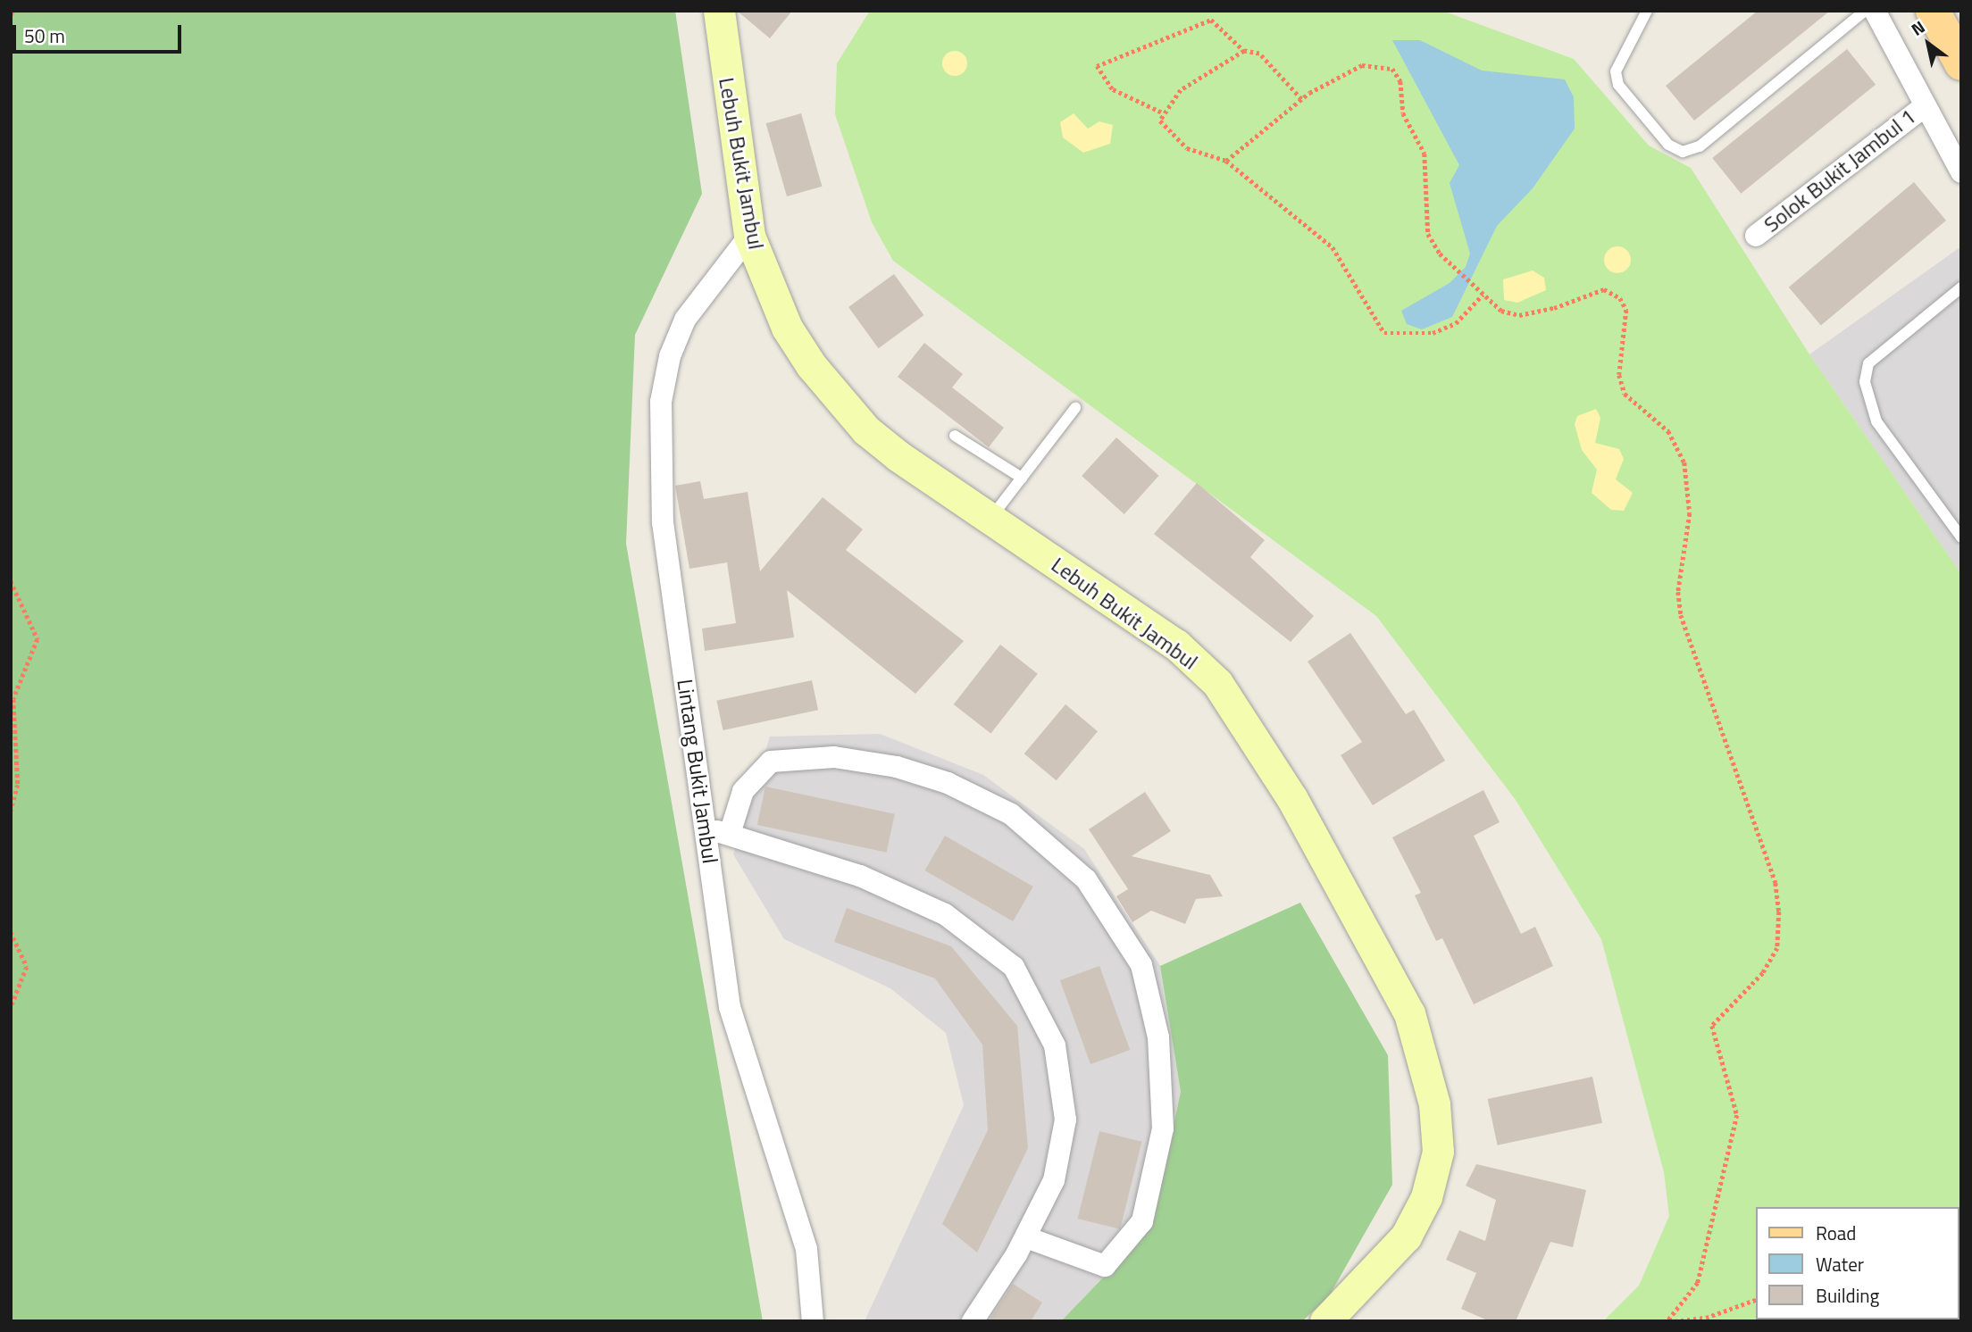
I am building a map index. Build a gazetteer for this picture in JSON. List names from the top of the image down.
{
  "streets": {
    "main road": ["Lebuh Bukit Jambul"],
    "street": ["Solok Bukit Jambul 1", "Lintang Bukit Jambul"]
  },
  "crossings": [
    ["Lebuh Bukit Jambul", "Lintang Bukit Jambul"]
  ],
  "legend": ["Road", "Water", "Building"],
  "scale_bar": "50 m",
  "north": "top left"
}
